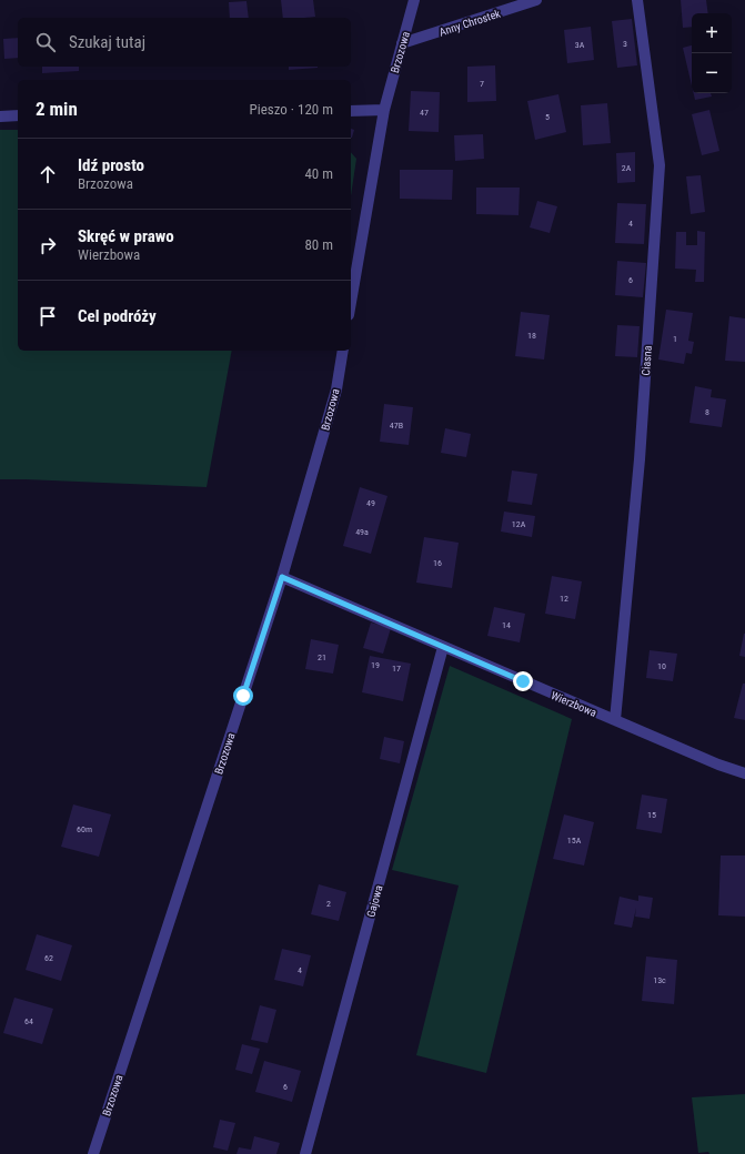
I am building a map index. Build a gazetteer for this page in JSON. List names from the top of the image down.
{
  "streets": {
    "street": [
      "Anny Chrostek",
      "Brzozowa",
      "Ciasna",
      "Wierzbowa",
      "Gajowa"
    ]
  },
  "crossings": [
    ["Anny Chrostek", "Brzozowa"],
    ["Brzozowa", "Wierzbowa"],
    ["Ciasna", "Wierzbowa"],
    ["Wierzbowa", "Gajowa"]
  ],
  "house_numbers": [
    "3",
    "3A",
    "7",
    "47",
    "5",
    "2A",
    "4",
    "6",
    "18",
    "1",
    "8",
    "47B",
    "49",
    "12A",
    "49a",
    "16",
    "12",
    "14",
    "21",
    "19",
    "10",
    "17",
    "15",
    "60m",
    "15A",
    "2",
    "62",
    "4",
    "13c",
    "64",
    "6"
  ],
  "page": {
    "map_buttons": ["+", "−"],
    "search": "Szukaj tutaj",
    "heading": ["2 min", "Pieszo · 120 m"],
    "list": [
      ["Idź prosto", "Brzozowa", "40 m"],
      ["Skręć w prawo", "Wierzbowa", "80 m"],
      "Cel podróży"
    ]
  }
}
